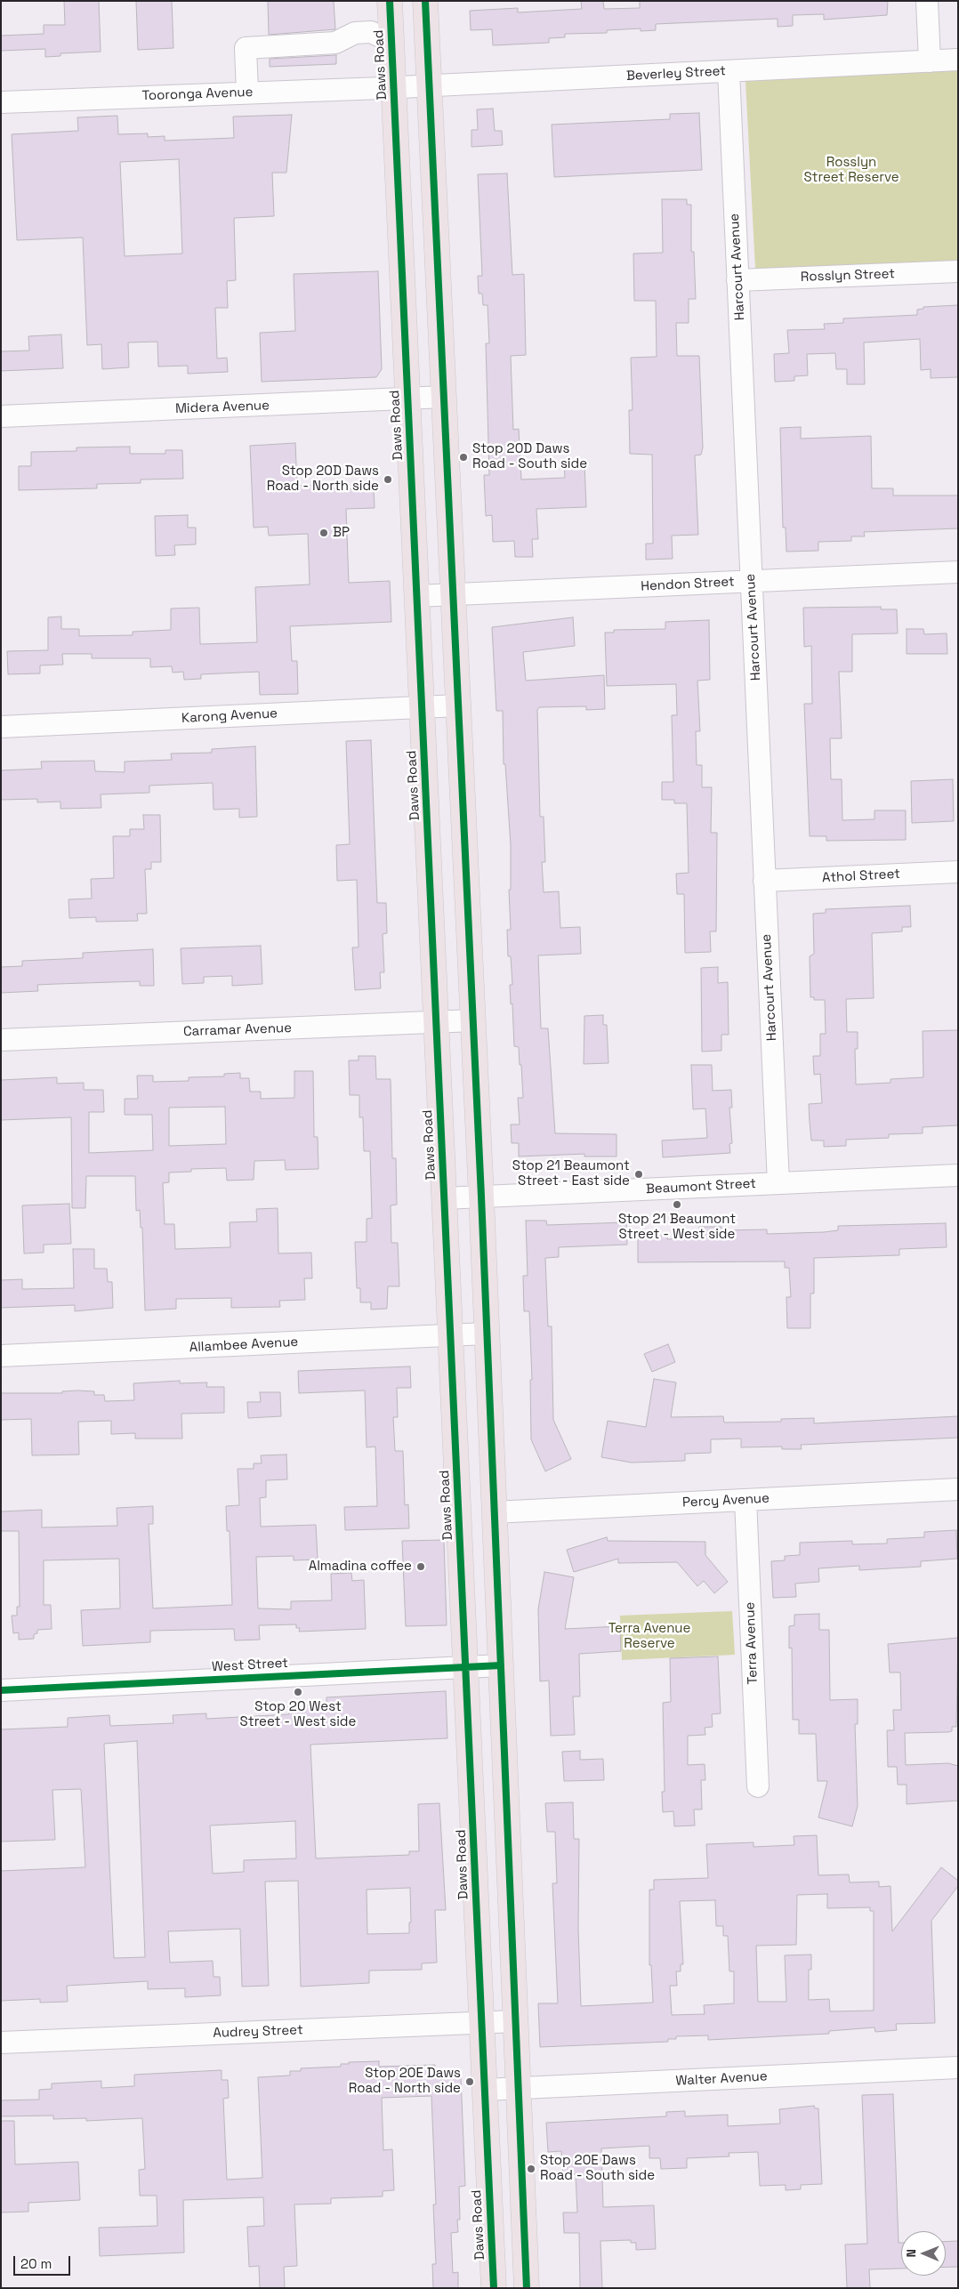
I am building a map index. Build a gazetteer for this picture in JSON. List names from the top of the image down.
{
  "streets": {
    "main road": ["Daws Road"],
    "street": [
      "Beverley Street",
      "Tooronga Avenue",
      "Harcourt Avenue",
      "Rosslyn Street",
      "Midera Avenue",
      "Hendon Street",
      "Karong Avenue",
      "Athol Street",
      "Carramar Avenue",
      "Beaumont Street",
      "Allambee Avenue",
      "Percy Avenue",
      "Terra Avenue",
      "West Street",
      "Audrey Street",
      "Walter Avenue"
    ]
  },
  "crossings": [
    ["Daws Road", "Beverley Street"],
    ["Daws Road", "Tooronga Avenue"],
    ["Daws Road", "Midera Avenue"],
    ["Daws Road", "Hendon Street"],
    ["Daws Road", "Karong Avenue"],
    ["Daws Road", "Carramar Avenue"],
    ["Daws Road", "Beaumont Street"],
    ["Daws Road", "Allambee Avenue"],
    ["Daws Road", "West Street"],
    ["Daws Road", "Audrey Street"],
    ["Daws Road", "Walter Avenue"],
    ["Beverley Street", "Tooronga Avenue"],
    ["Beverley Street", "Harcourt Avenue"],
    ["Harcourt Avenue", "Rosslyn Street"],
    ["Harcourt Avenue", "Hendon Street"],
    ["Harcourt Avenue", "Athol Street"],
    ["Harcourt Avenue", "Beaumont Street"],
    ["Percy Avenue", "Terra Avenue"]
  ],
  "parks": ["Rosslyn Street Reserve", "Terra Avenue Reserve"],
  "places": [
    "Stop 20D Daws Road - South side",
    "Stop 20D Daws Road - North side",
    "BP",
    "Stop 21 Beaumont Street - East side",
    "Stop 21 Beaumont Street - West side",
    "Almadina coffee",
    "Stop 20 West Street - West side",
    "Stop 20E Daws Road - North side",
    "Stop 20E Daws Road - South side"
  ],
  "scale_bar": "20 m",
  "north": "left"
}
